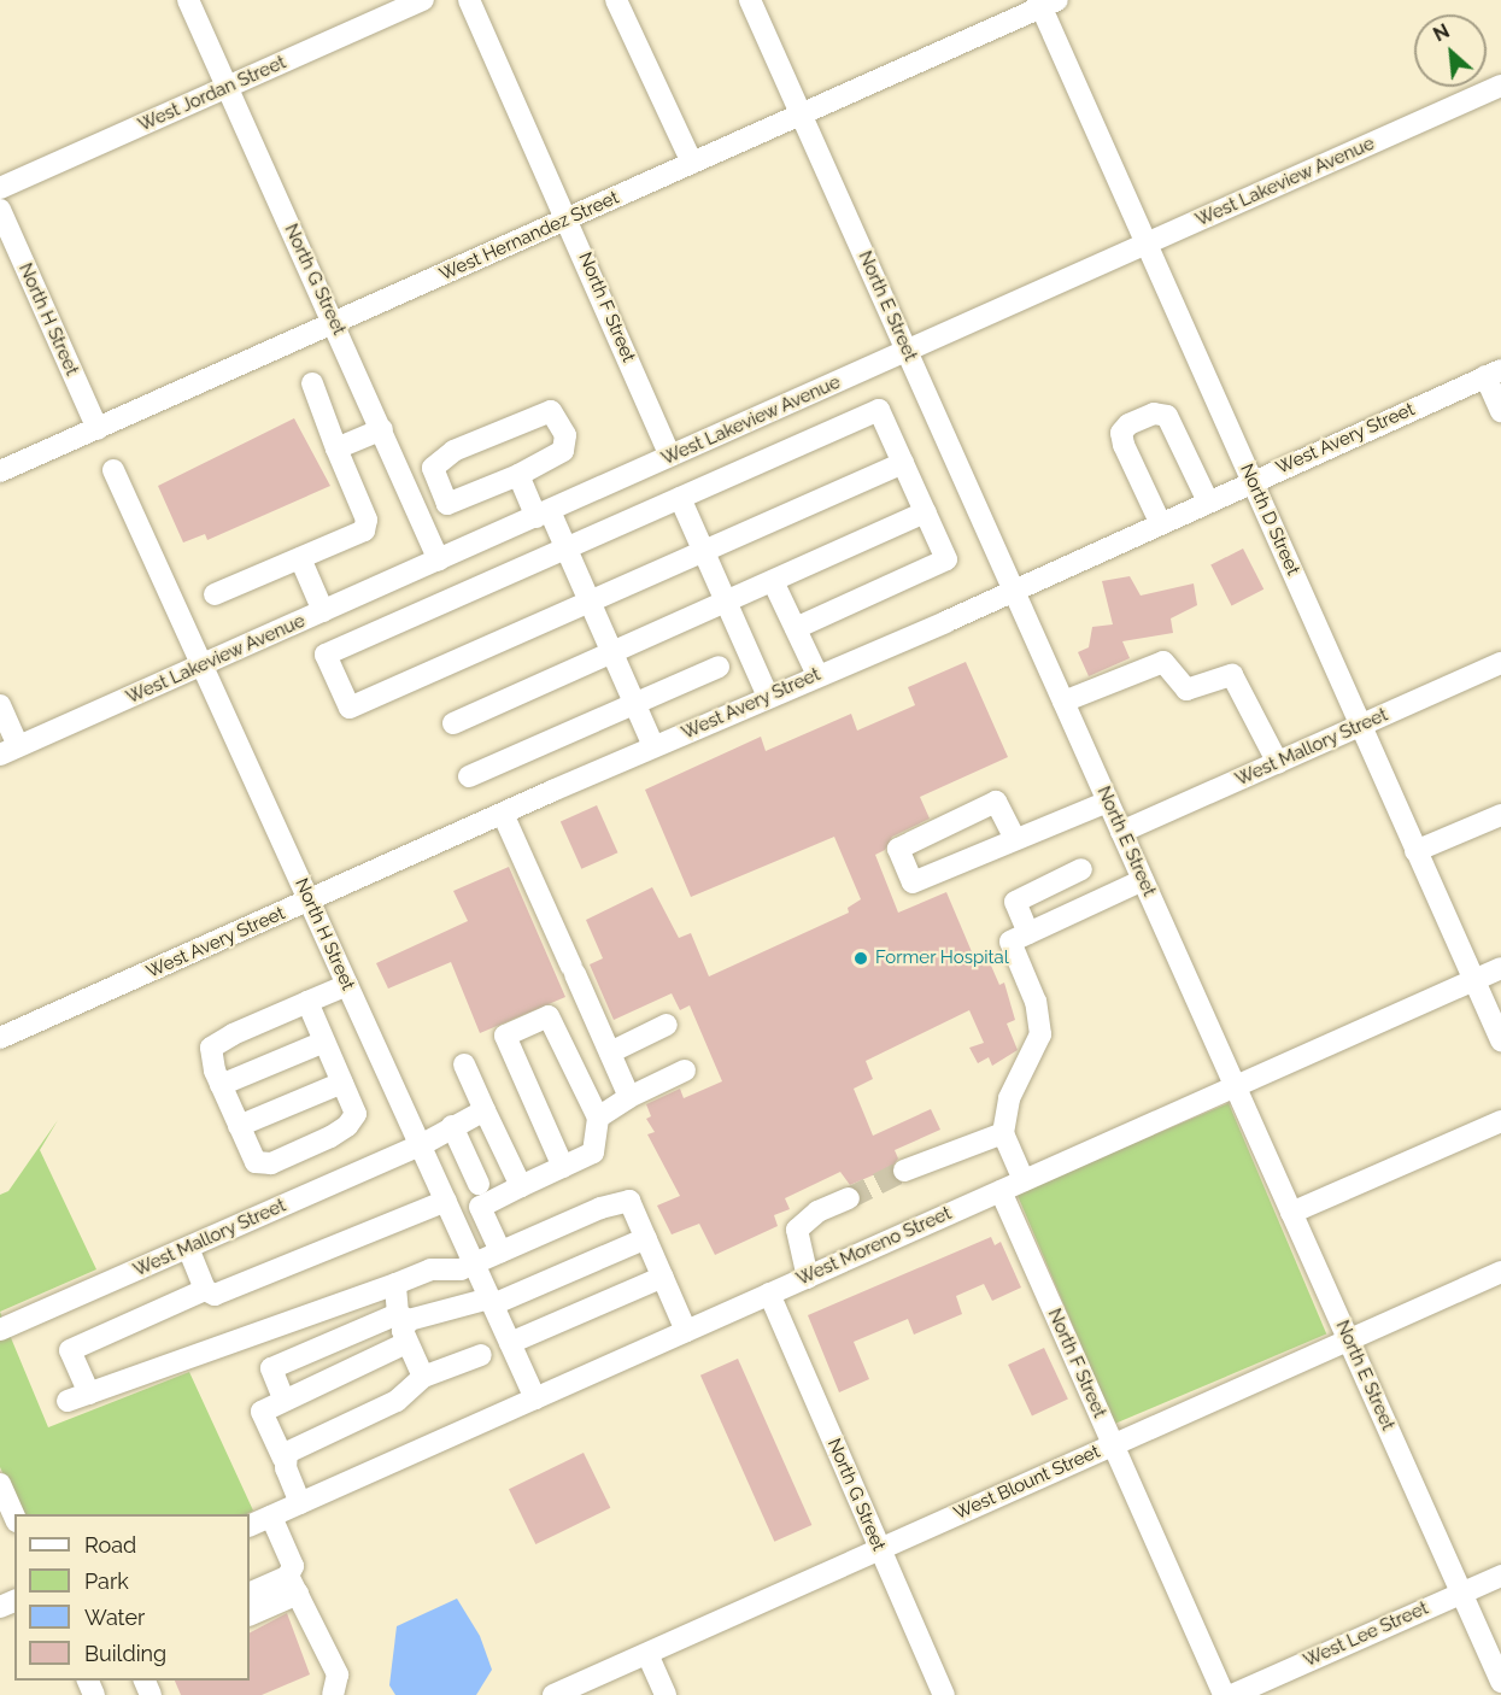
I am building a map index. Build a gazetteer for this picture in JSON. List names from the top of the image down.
{
  "streets": {
    "street": [
      "West Jordan Street",
      "West Lakeview Avenue",
      "West Hernandez Street",
      "North G Street",
      "North E Street",
      "North F Street",
      "North H Street",
      "West Avery Street",
      "North D Street",
      "West Mallory Street",
      "West Moreno Street",
      "West Blount Street",
      "West Lee Street"
    ]
  },
  "crossings": [
    ["West Jordan Street", "North G Street"],
    ["West Lakeview Avenue", "North G Street"],
    ["West Lakeview Avenue", "North E Street"],
    ["West Lakeview Avenue", "North F Street"],
    ["West Lakeview Avenue", "North H Street"],
    ["West Lakeview Avenue", "North D Street"],
    ["West Hernandez Street", "North G Street"],
    ["West Hernandez Street", "North E Street"],
    ["West Hernandez Street", "North F Street"],
    ["West Hernandez Street", "North H Street"],
    ["West Hernandez Street", "North D Street"],
    ["North G Street", "West Moreno Street"],
    ["North G Street", "West Blount Street"],
    ["North E Street", "West Avery Street"],
    ["North E Street", "West Mallory Street"],
    ["North E Street", "West Moreno Street"],
    ["North E Street", "West Blount Street"],
    ["North E Street", "West Lee Street"],
    ["North F Street", "West Moreno Street"],
    ["North F Street", "West Blount Street"],
    ["North H Street", "West Avery Street"],
    ["North H Street", "West Mallory Street"],
    ["North H Street", "West Moreno Street"],
    ["West Avery Street", "North D Street"],
    ["North D Street", "West Mallory Street"],
    ["North D Street", "West Moreno Street"]
  ],
  "places": ["Former Hospital"],
  "legend": [
    "Road",
    "Park",
    "Water",
    "Building"
  ],
  "north": "top left"
}
